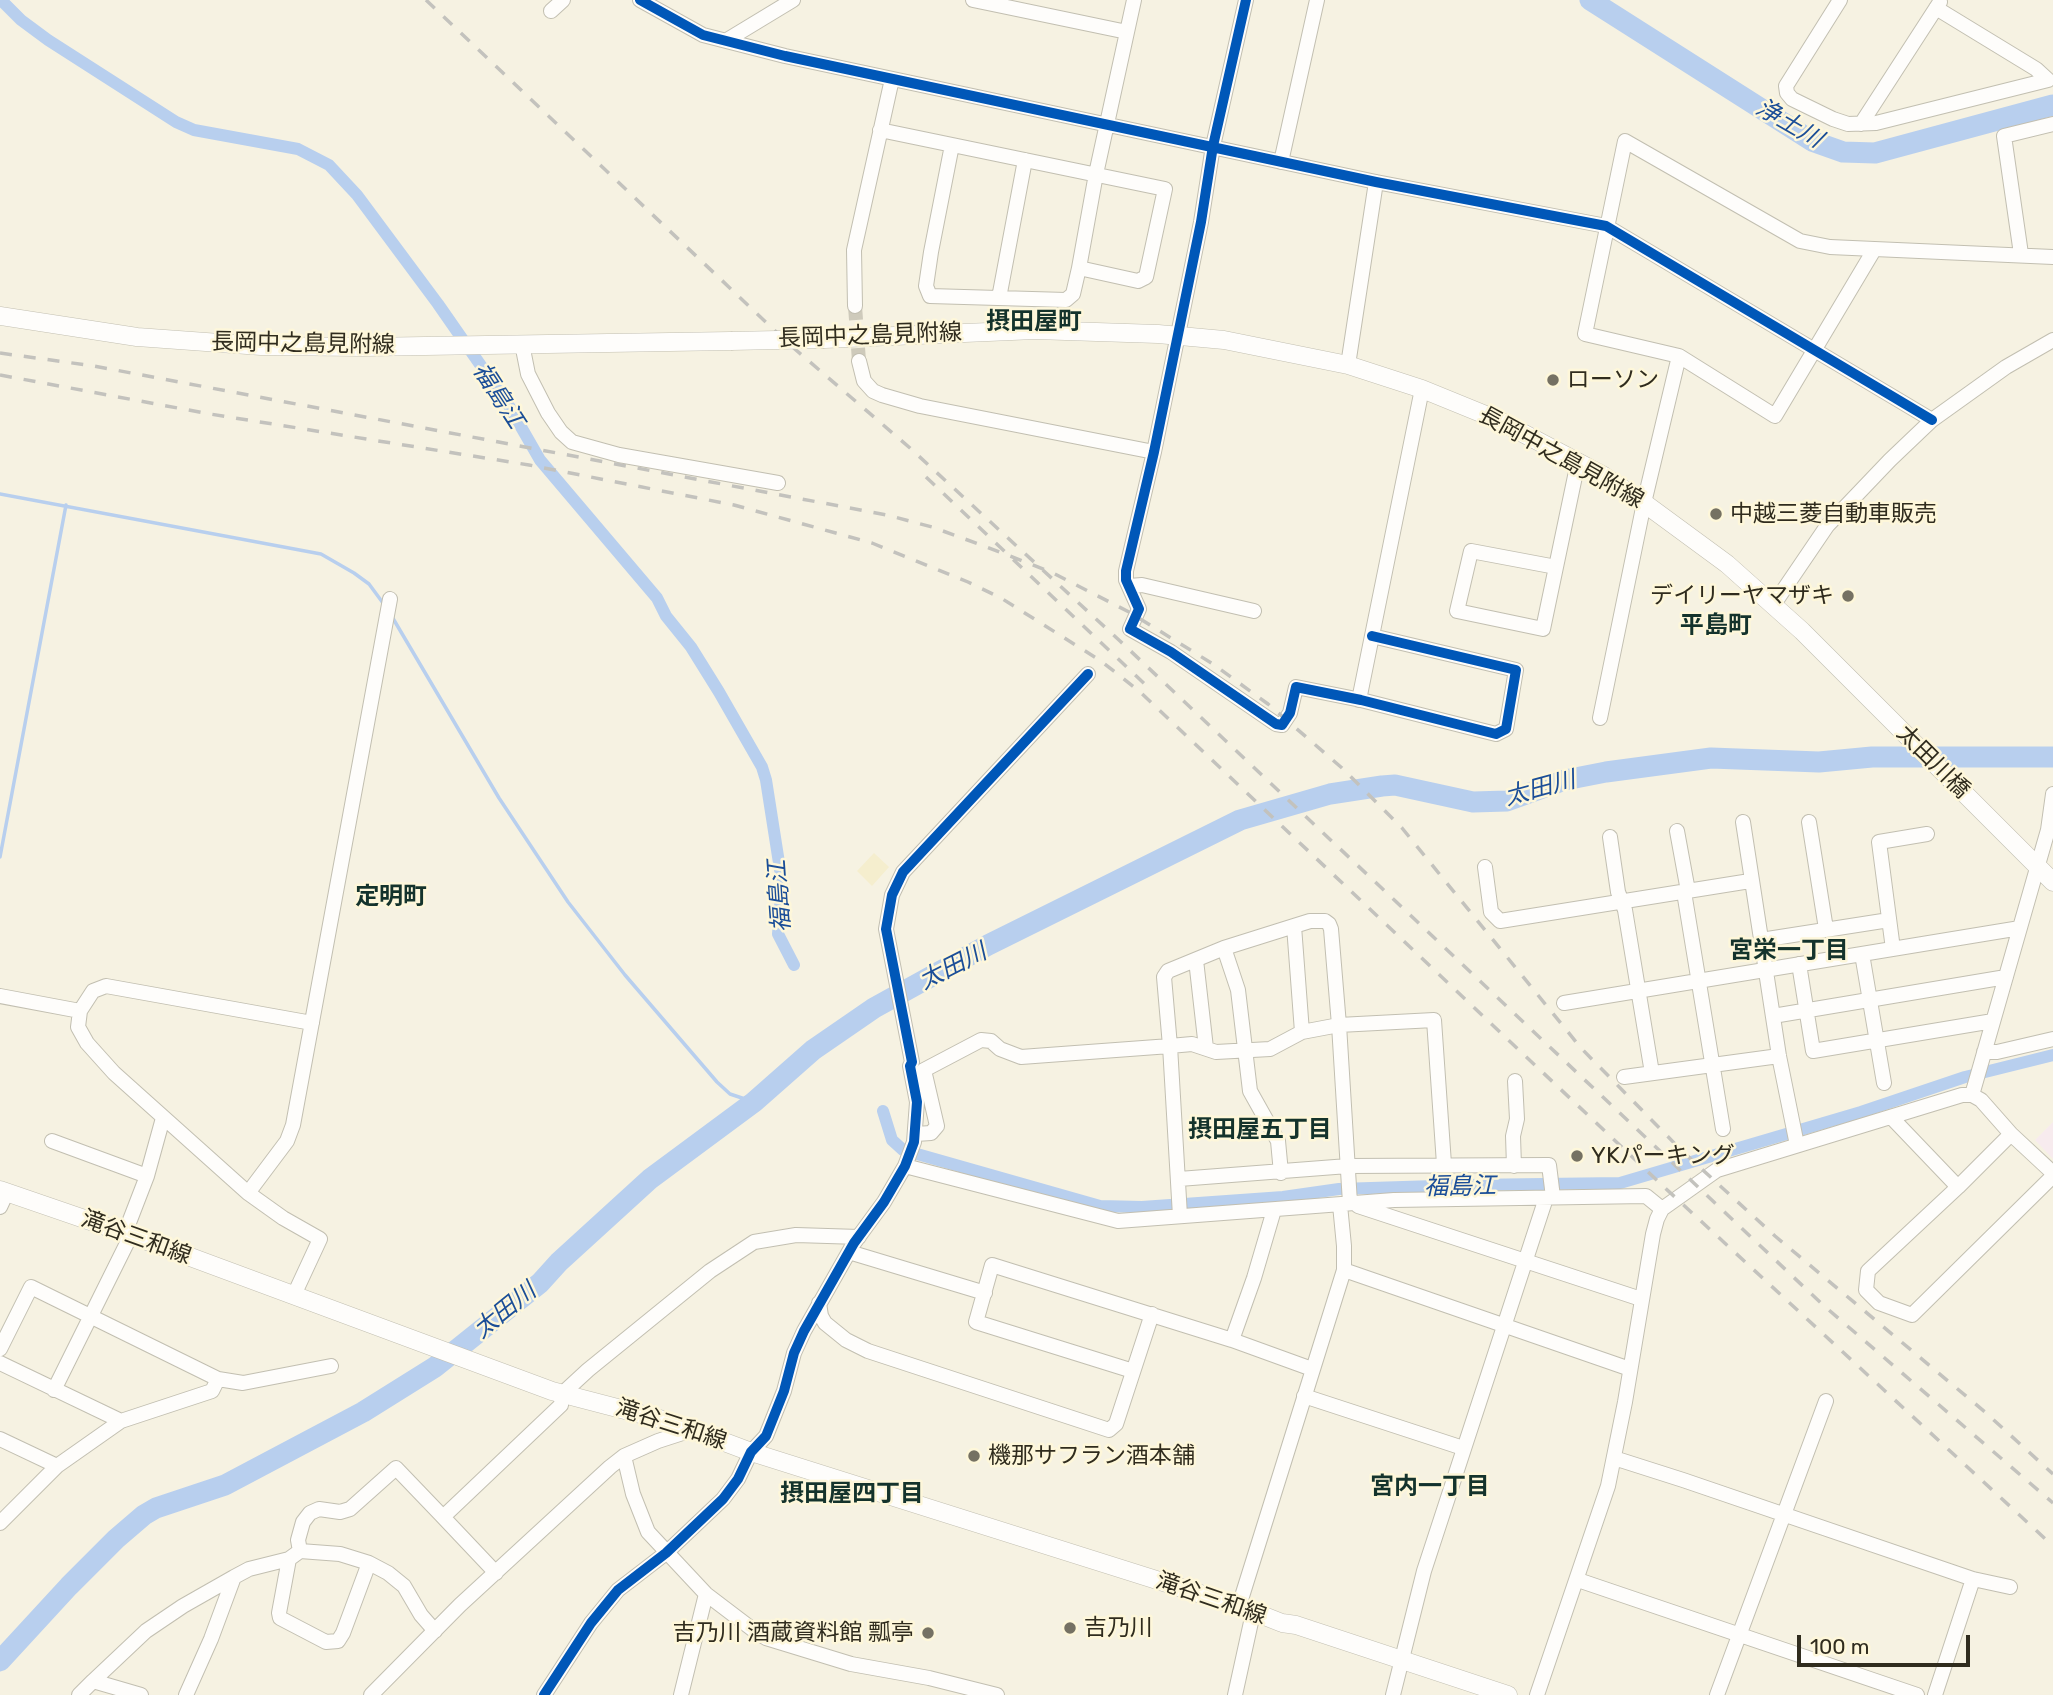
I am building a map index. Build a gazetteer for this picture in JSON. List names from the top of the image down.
{
  "streets": {
    "main road": ["長岡中之島見附線", "太田川橋", "滝谷三和線"]
  },
  "crossings": [
    ["長岡中之島見附線", "太田川橋"]
  ],
  "districts": [
    "摂田屋町",
    "平島町",
    "定明町",
    "宮栄一丁目",
    "摂田屋五丁目",
    "宮内一丁目",
    "摂田屋四丁目"
  ],
  "water": ["浄土川", "福島江", "太田川"],
  "places": [
    "ローソン",
    "中越三菱自動車販売",
    "デイリーヤマザキ",
    "YKパーキング",
    "機那サフラン酒本舗",
    "吉乃川",
    "吉乃川 酒蔵資料館 瓢亭"
  ],
  "scale_bar": "100 m"
}
